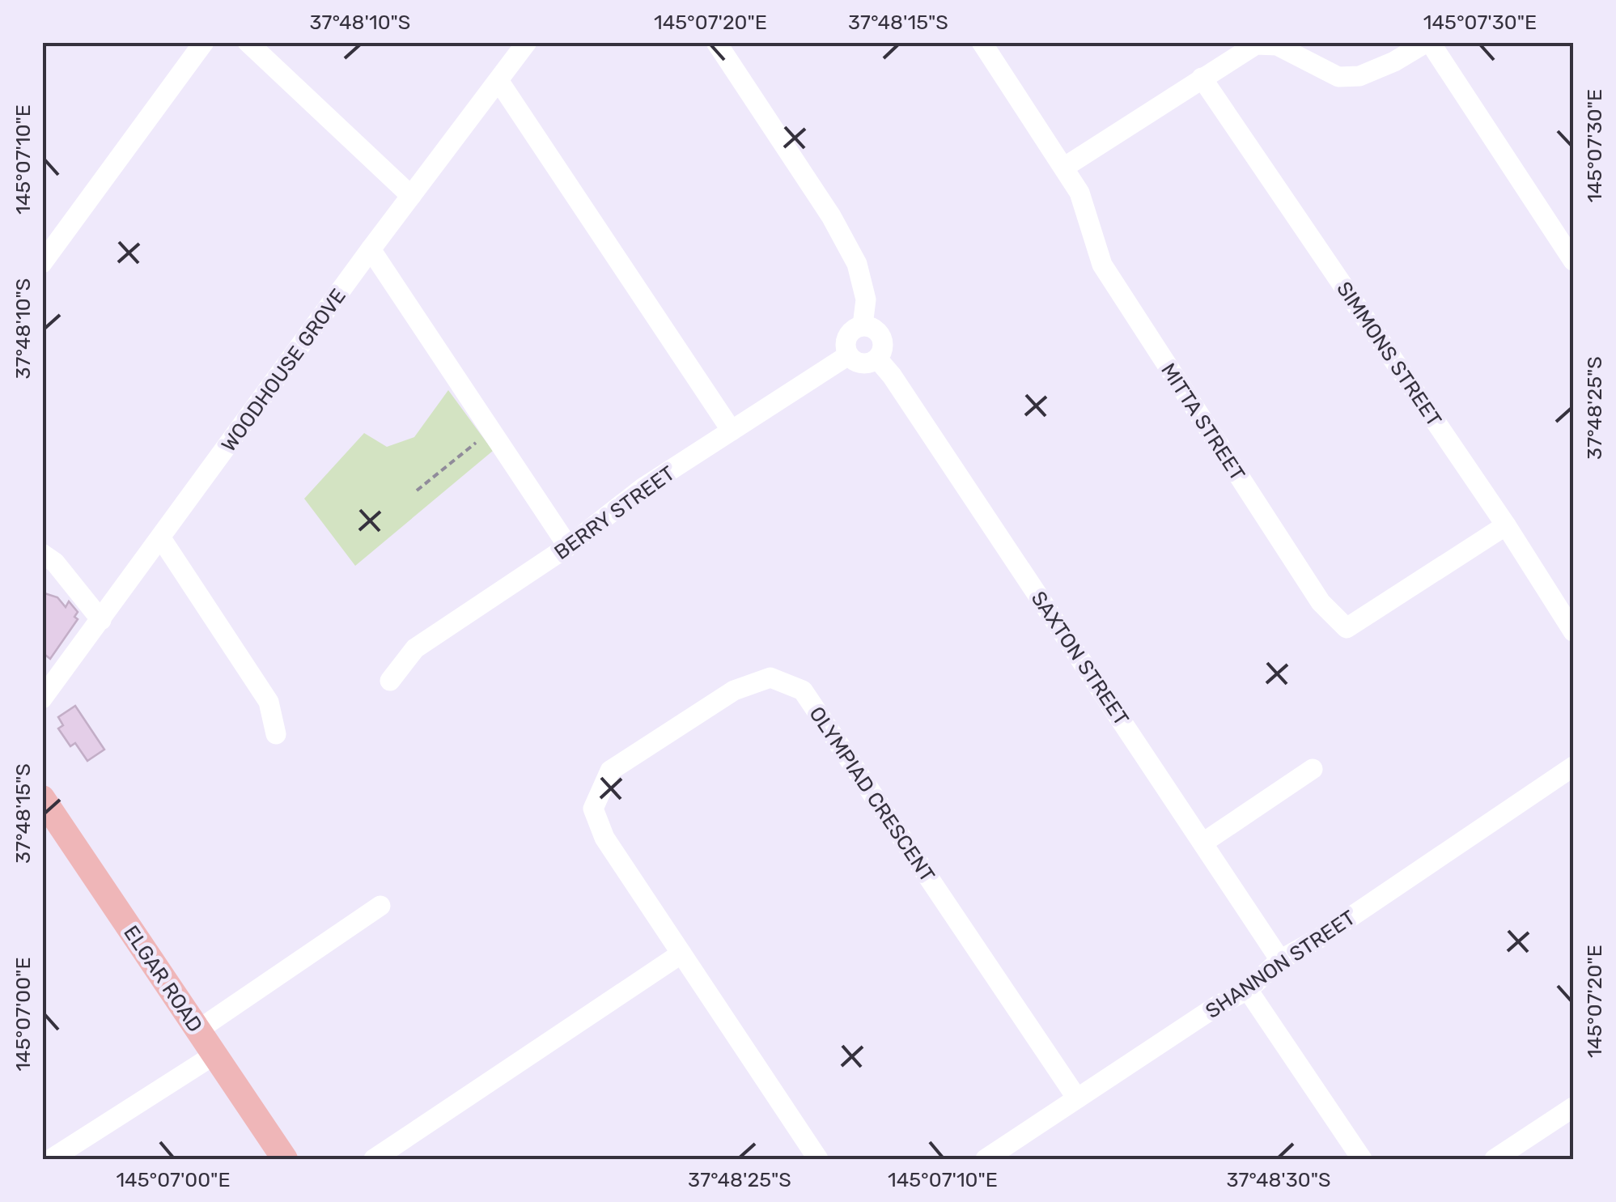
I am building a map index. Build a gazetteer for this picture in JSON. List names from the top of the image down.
{
  "streets": {
    "main road": ["ELGAR ROAD"],
    "street": [
      "SIMMONS STREET",
      "WOODHOUSE GROVE",
      "MITTA STREET",
      "BERRY STREET",
      "SAXTON STREET",
      "OLYMPIAD CRESCENT",
      "SHANNON STREET"
    ]
  },
  "crossings": [
    ["SIMMONS STREET", "MITTA STREET"],
    ["BERRY STREET", "SAXTON STREET"],
    ["SAXTON STREET", "SHANNON STREET"],
    ["OLYMPIAD CRESCENT", "SHANNON STREET"]
  ],
  "coordinates": [
    "37°48'10\"S",
    "145°07'20\"E",
    "37°48'15\"S",
    "145°07'30\"E",
    "145°07'10\"E",
    "37°48'25\"S",
    "145°07'00\"E",
    "37°48'30\"S"
  ]
}
